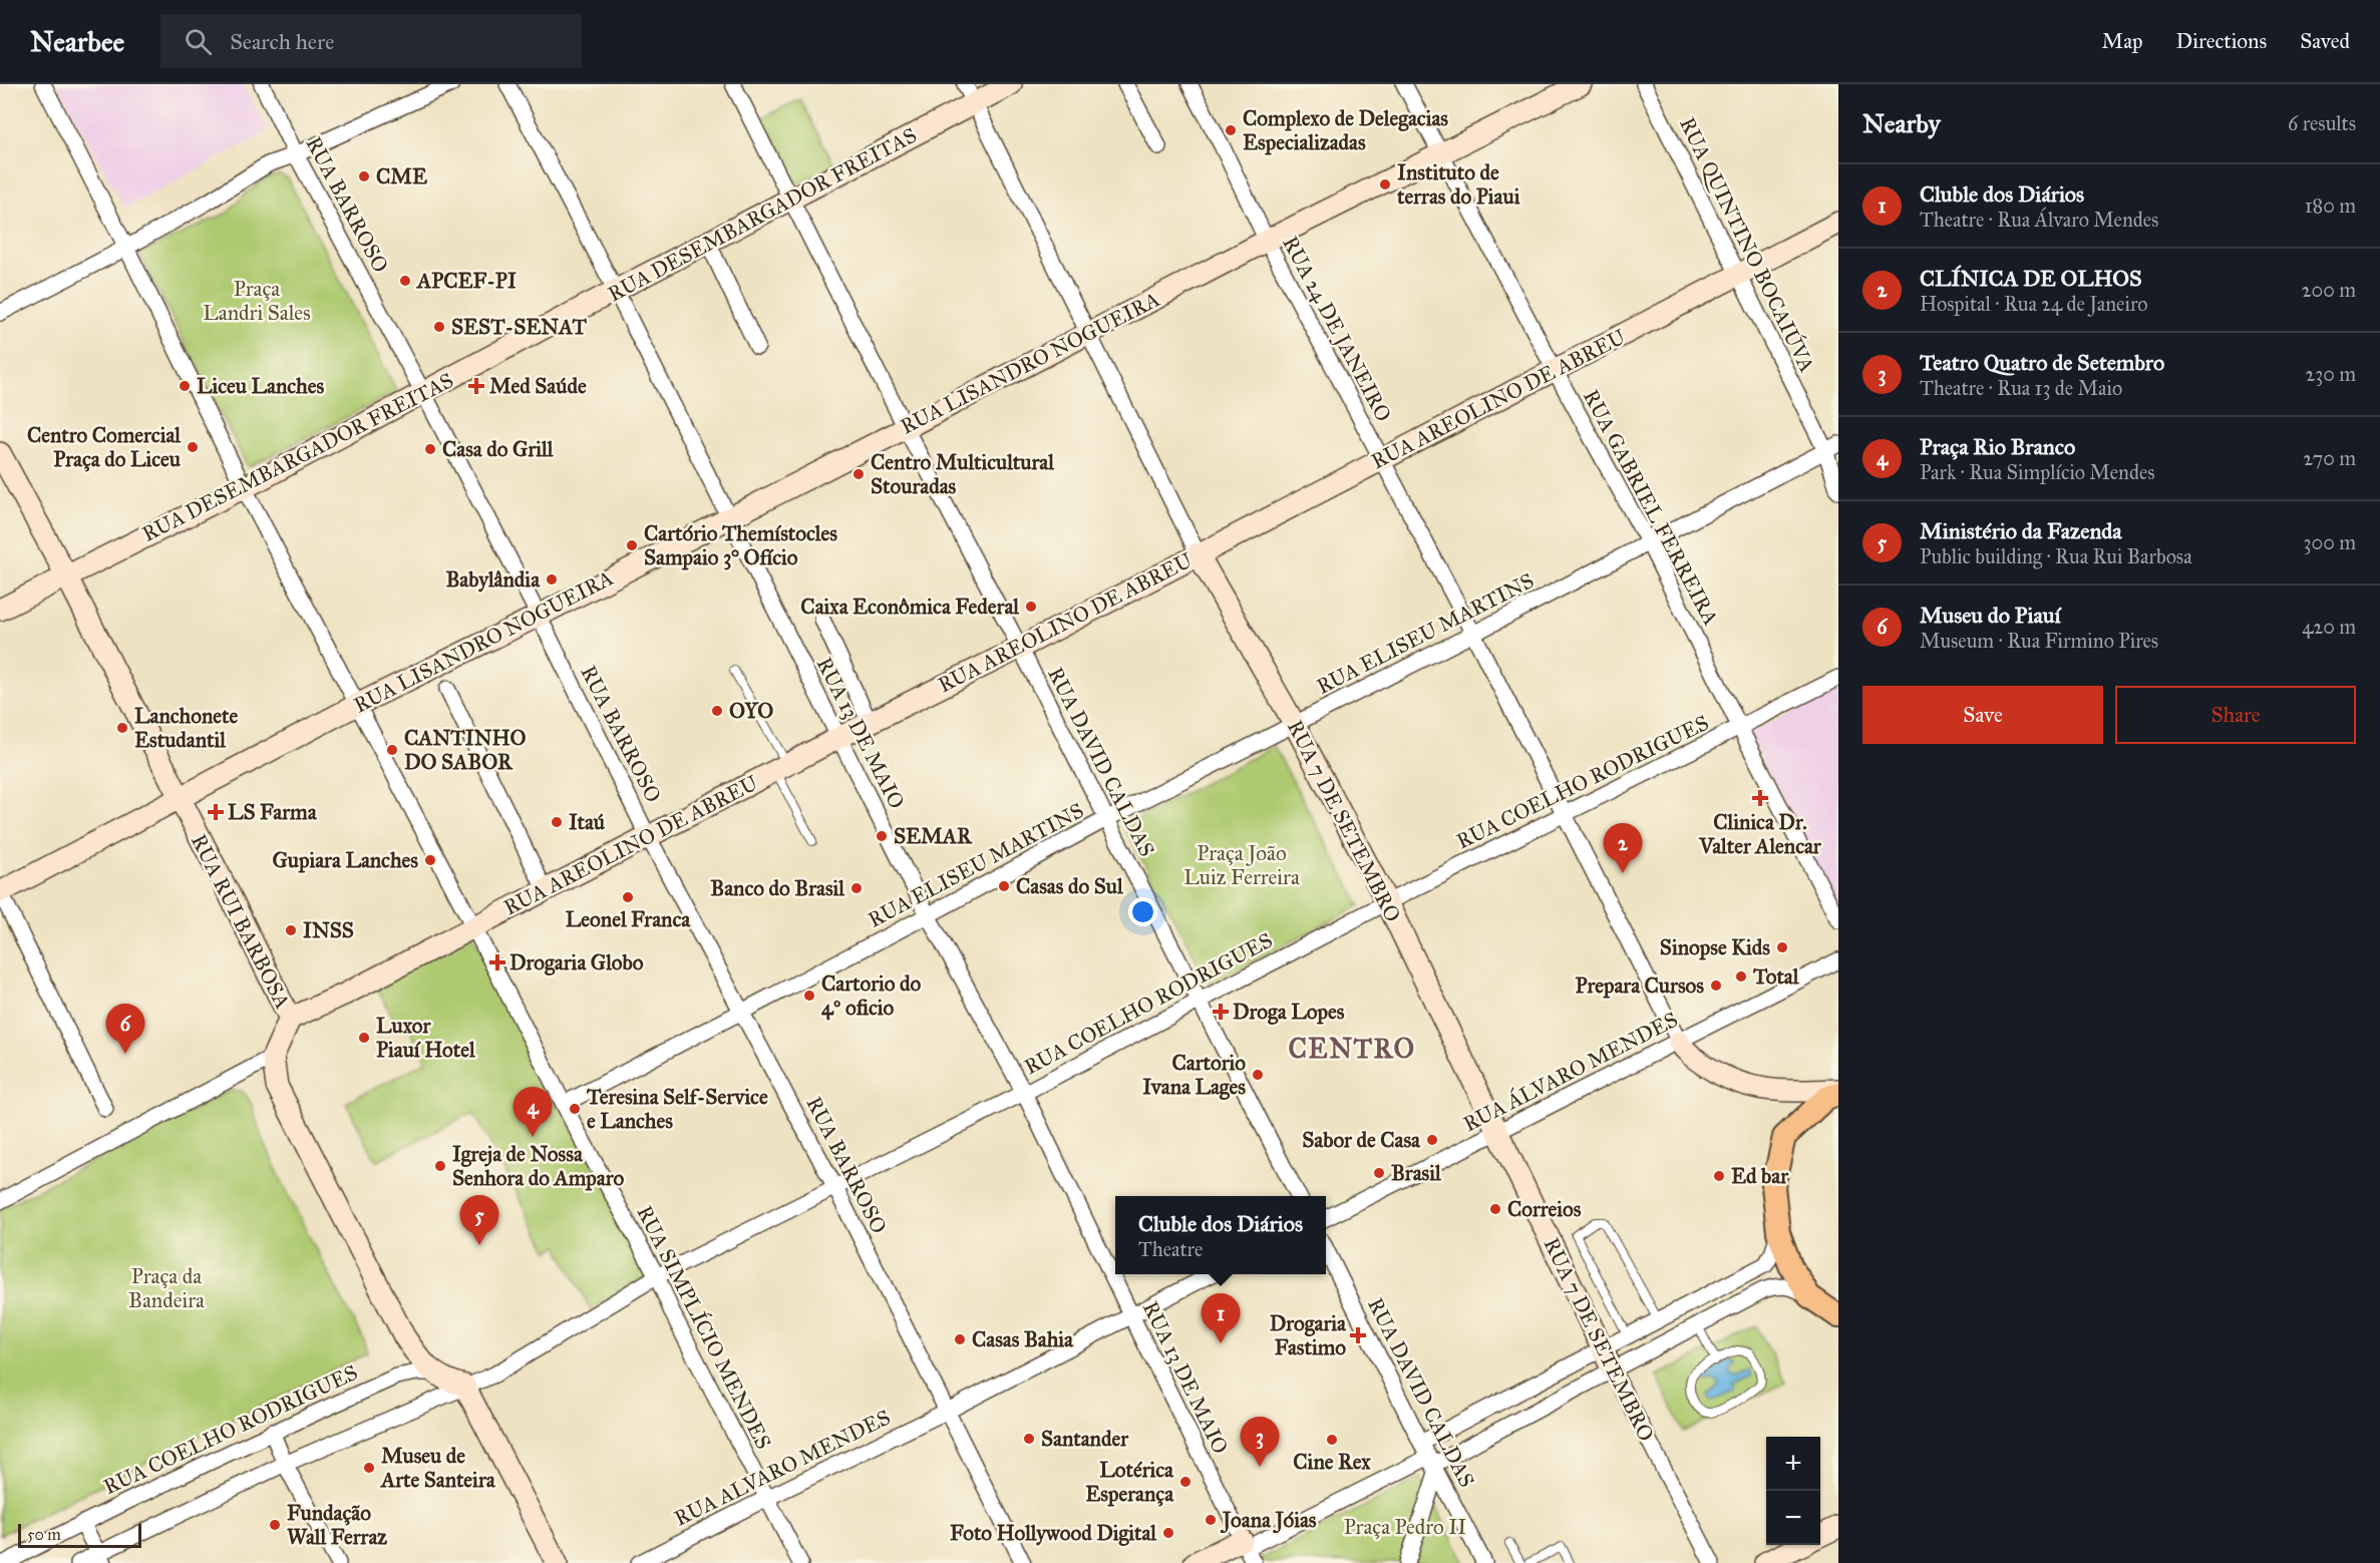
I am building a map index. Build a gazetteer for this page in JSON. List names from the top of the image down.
{
  "streets": {
    "street": [
      "RUA BARROSO",
      "RUA DESEMBARGADOR FREITAS",
      "RUA QUINTINO BOCAIÚVA",
      "RUA 24 DE JANEIRO",
      "RUA LISANDRO NOGUEIRA",
      "RUA AREOLINO DE ABREU",
      "RUA GABRIEL FERREIRA",
      "RUA ELISEU MARTINS",
      "RUA 13 DE MAIO",
      "RUA DAVID CALDAS",
      "RUA COELHO RODRIGUES",
      "RUA 7 DE SETEMBRO",
      "RUA RUI BARBOSA",
      "RUA ÁLVARO MENDES",
      "RUA SIMPLÍCIO MENDES",
      "RUA ALVARO MENDES"
    ]
  },
  "crossings": [
    ["RUA BARROSO", "RUA DESEMBARGADOR FREITAS"],
    ["RUA BARROSO", "RUA LISANDRO NOGUEIRA"],
    ["RUA BARROSO", "RUA AREOLINO DE ABREU"],
    ["RUA BARROSO", "RUA ELISEU MARTINS"],
    ["RUA BARROSO", "RUA COELHO RODRIGUES"],
    ["RUA BARROSO", "RUA ALVARO MENDES"],
    ["RUA DESEMBARGADOR FREITAS", "RUA 13 DE MAIO"],
    ["RUA DESEMBARGADOR FREITAS", "RUA DAVID CALDAS"],
    ["RUA DESEMBARGADOR FREITAS", "RUA 7 DE SETEMBRO"],
    ["RUA DESEMBARGADOR FREITAS", "RUA RUI BARBOSA"],
    ["RUA DESEMBARGADOR FREITAS", "RUA SIMPLÍCIO MENDES"],
    ["RUA QUINTINO BOCAIÚVA", "RUA AREOLINO DE ABREU"],
    ["RUA QUINTINO BOCAIÚVA", "RUA ELISEU MARTINS"],
    ["RUA 24 DE JANEIRO", "RUA LISANDRO NOGUEIRA"],
    ["RUA 24 DE JANEIRO", "RUA AREOLINO DE ABREU"],
    ["RUA 24 DE JANEIRO", "RUA ELISEU MARTINS"],
    ["RUA 24 DE JANEIRO", "RUA COELHO RODRIGUES"],
    ["RUA 24 DE JANEIRO", "RUA ÁLVARO MENDES"],
    ["RUA LISANDRO NOGUEIRA", "RUA GABRIEL FERREIRA"],
    ["RUA LISANDRO NOGUEIRA", "RUA 13 DE MAIO"],
    ["RUA LISANDRO NOGUEIRA", "RUA DAVID CALDAS"],
    ["RUA LISANDRO NOGUEIRA", "RUA 7 DE SETEMBRO"],
    ["RUA LISANDRO NOGUEIRA", "RUA RUI BARBOSA"],
    ["RUA LISANDRO NOGUEIRA", "RUA SIMPLÍCIO MENDES"],
    ["RUA AREOLINO DE ABREU", "RUA GABRIEL FERREIRA"],
    ["RUA AREOLINO DE ABREU", "RUA 13 DE MAIO"],
    ["RUA AREOLINO DE ABREU", "RUA DAVID CALDAS"],
    ["RUA AREOLINO DE ABREU", "RUA 7 DE SETEMBRO"],
    ["RUA AREOLINO DE ABREU", "RUA RUI BARBOSA"],
    ["RUA AREOLINO DE ABREU", "RUA SIMPLÍCIO MENDES"],
    ["RUA GABRIEL FERREIRA", "RUA ELISEU MARTINS"],
    ["RUA GABRIEL FERREIRA", "RUA COELHO RODRIGUES"],
    ["RUA ELISEU MARTINS", "RUA 13 DE MAIO"],
    ["RUA ELISEU MARTINS", "RUA DAVID CALDAS"],
    ["RUA ELISEU MARTINS", "RUA 7 DE SETEMBRO"],
    ["RUA ELISEU MARTINS", "RUA SIMPLÍCIO MENDES"],
    ["RUA 13 DE MAIO", "RUA COELHO RODRIGUES"],
    ["RUA DAVID CALDAS", "RUA COELHO RODRIGUES"],
    ["RUA COELHO RODRIGUES", "RUA 7 DE SETEMBRO"],
    ["RUA COELHO RODRIGUES", "RUA SIMPLÍCIO MENDES"],
    ["RUA 7 DE SETEMBRO", "RUA ÁLVARO MENDES"],
    ["RUA SIMPLÍCIO MENDES", "RUA ALVARO MENDES"]
  ],
  "districts": ["CENTRO"],
  "parks": [
    "Praça Landri Sales",
    "Praça João Luiz Ferreira",
    "Praça da Bandeira",
    "Praça Pedro II"
  ],
  "places": {
    "other": [
      "Complexo de Delegacias Especializadas",
      "CME",
      "Instituto de terras do Piaui",
      "APCEF-PI",
      "SEST-SENAT",
      "Liceu Lanches",
      "Centro Comercial Praça do Liceu",
      "Casa do Grill",
      "Centro Multicultural Stouradas",
      "Cartório Themístocles Sampaio 3° Ofício",
      "Babylândia",
      "Caixa Econômica Federal",
      "OYO",
      "Lanchonete Estudantil",
      "CANTINHO DO SABOR",
      "Itaú",
      "SEMAR",
      "Gupiara Lanches",
      "Casas do Sul",
      "Banco do Brasil",
      "Leonel Franca",
      "INSS",
      "Sinopse Kids",
      "Total",
      "Prepara Cursos",
      "Cartorio do 4º oficio",
      "Luxor Piauí Hotel",
      "Cartorio Ivana Lages",
      "Teresina Self-Service e Lanches",
      "Sabor de Casa",
      "Igreja de Nossa Senhora do Amparo",
      "Brasil",
      "Ed bar",
      "Correios",
      "Casas Bahia",
      "Santander",
      "Cine Rex",
      "Museu de Arte Santeira",
      "Lotérica Esperança",
      "Joana Jóias",
      "Fundação Wall Ferraz",
      "Foto Hollywood Digital"
    ],
    "health": [
      "Med Saúde",
      "Clinica Dr. Valter Alencar",
      "LS Farma",
      "Drogaria Globo",
      "Droga Lopes",
      "Drogaria Fastimo"
    ]
  },
  "scale_bar": "50 m",
  "page": {
    "header": "Nearbee",
    "search": "Search here",
    "nav": ["Map", "Directions", "Saved"],
    "heading": ["Nearby", "6 results"],
    "list": [
      {
        "mark": "1",
        "name": "Cluble dos Diários",
        "note": "Theatre · Rua Álvaro Mendes",
        "value": "180 m"
      },
      {
        "mark": "2",
        "name": "CLÍNICA DE OLHOS",
        "note": "Hospital · Rua 24 de Janeiro",
        "value": "200 m"
      },
      {
        "mark": "3",
        "name": "Teatro Quatro de Setembro",
        "note": "Theatre · Rua 13 de Maio",
        "value": "230 m"
      },
      {
        "mark": "4",
        "name": "Praça Rio Branco",
        "note": "Park · Rua Simplício Mendes",
        "value": "270 m"
      },
      {
        "mark": "5",
        "name": "Ministério da Fazenda",
        "note": "Public building · Rua Rui Barbosa",
        "value": "300 m"
      },
      {
        "mark": "6",
        "name": "Museu do Piauí",
        "note": "Museum · Rua Firmino Pires",
        "value": "420 m"
      }
    ],
    "buttons": ["Save", "Share"],
    "pins": [
      "2",
      "6",
      "4",
      "5",
      "1",
      "3"
    ],
    "popup": ["Cluble dos Diários", "Theatre"],
    "map_buttons": ["+", "−"],
    "scale": "50 m"
  }
}
